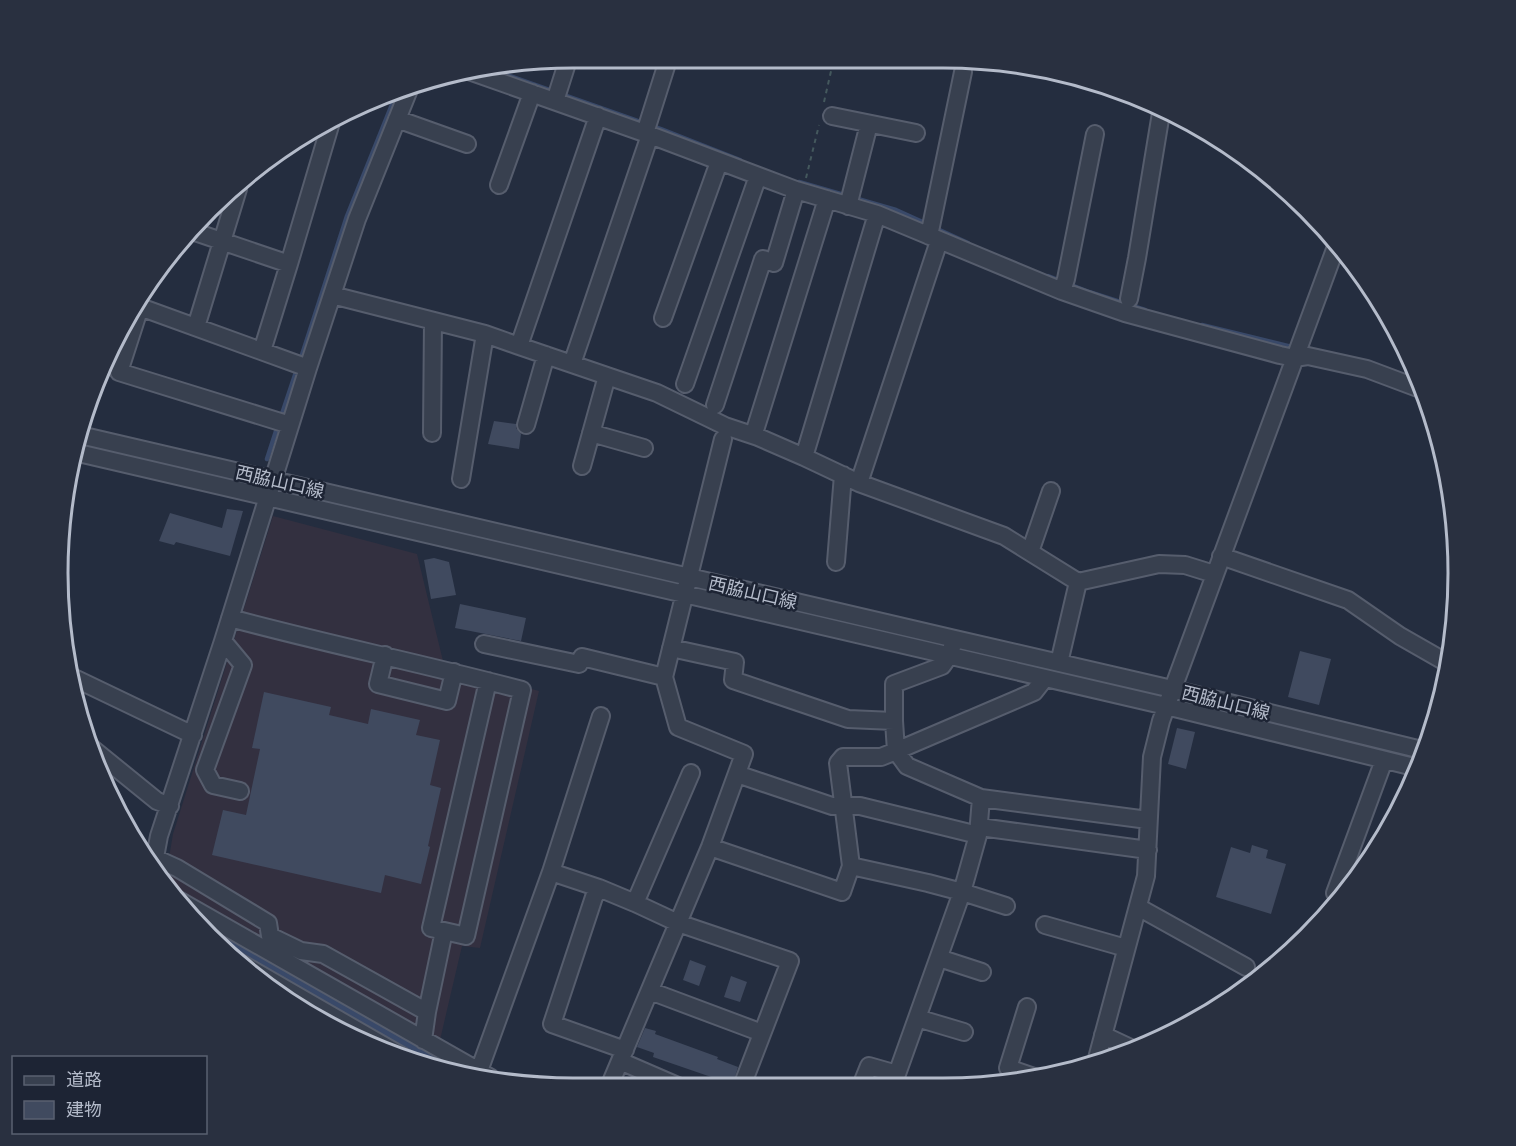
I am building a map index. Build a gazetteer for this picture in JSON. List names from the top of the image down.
{
  "streets": {
    "street": ["西脇山口線"]
  },
  "legend": ["道路", "建物"]
}
